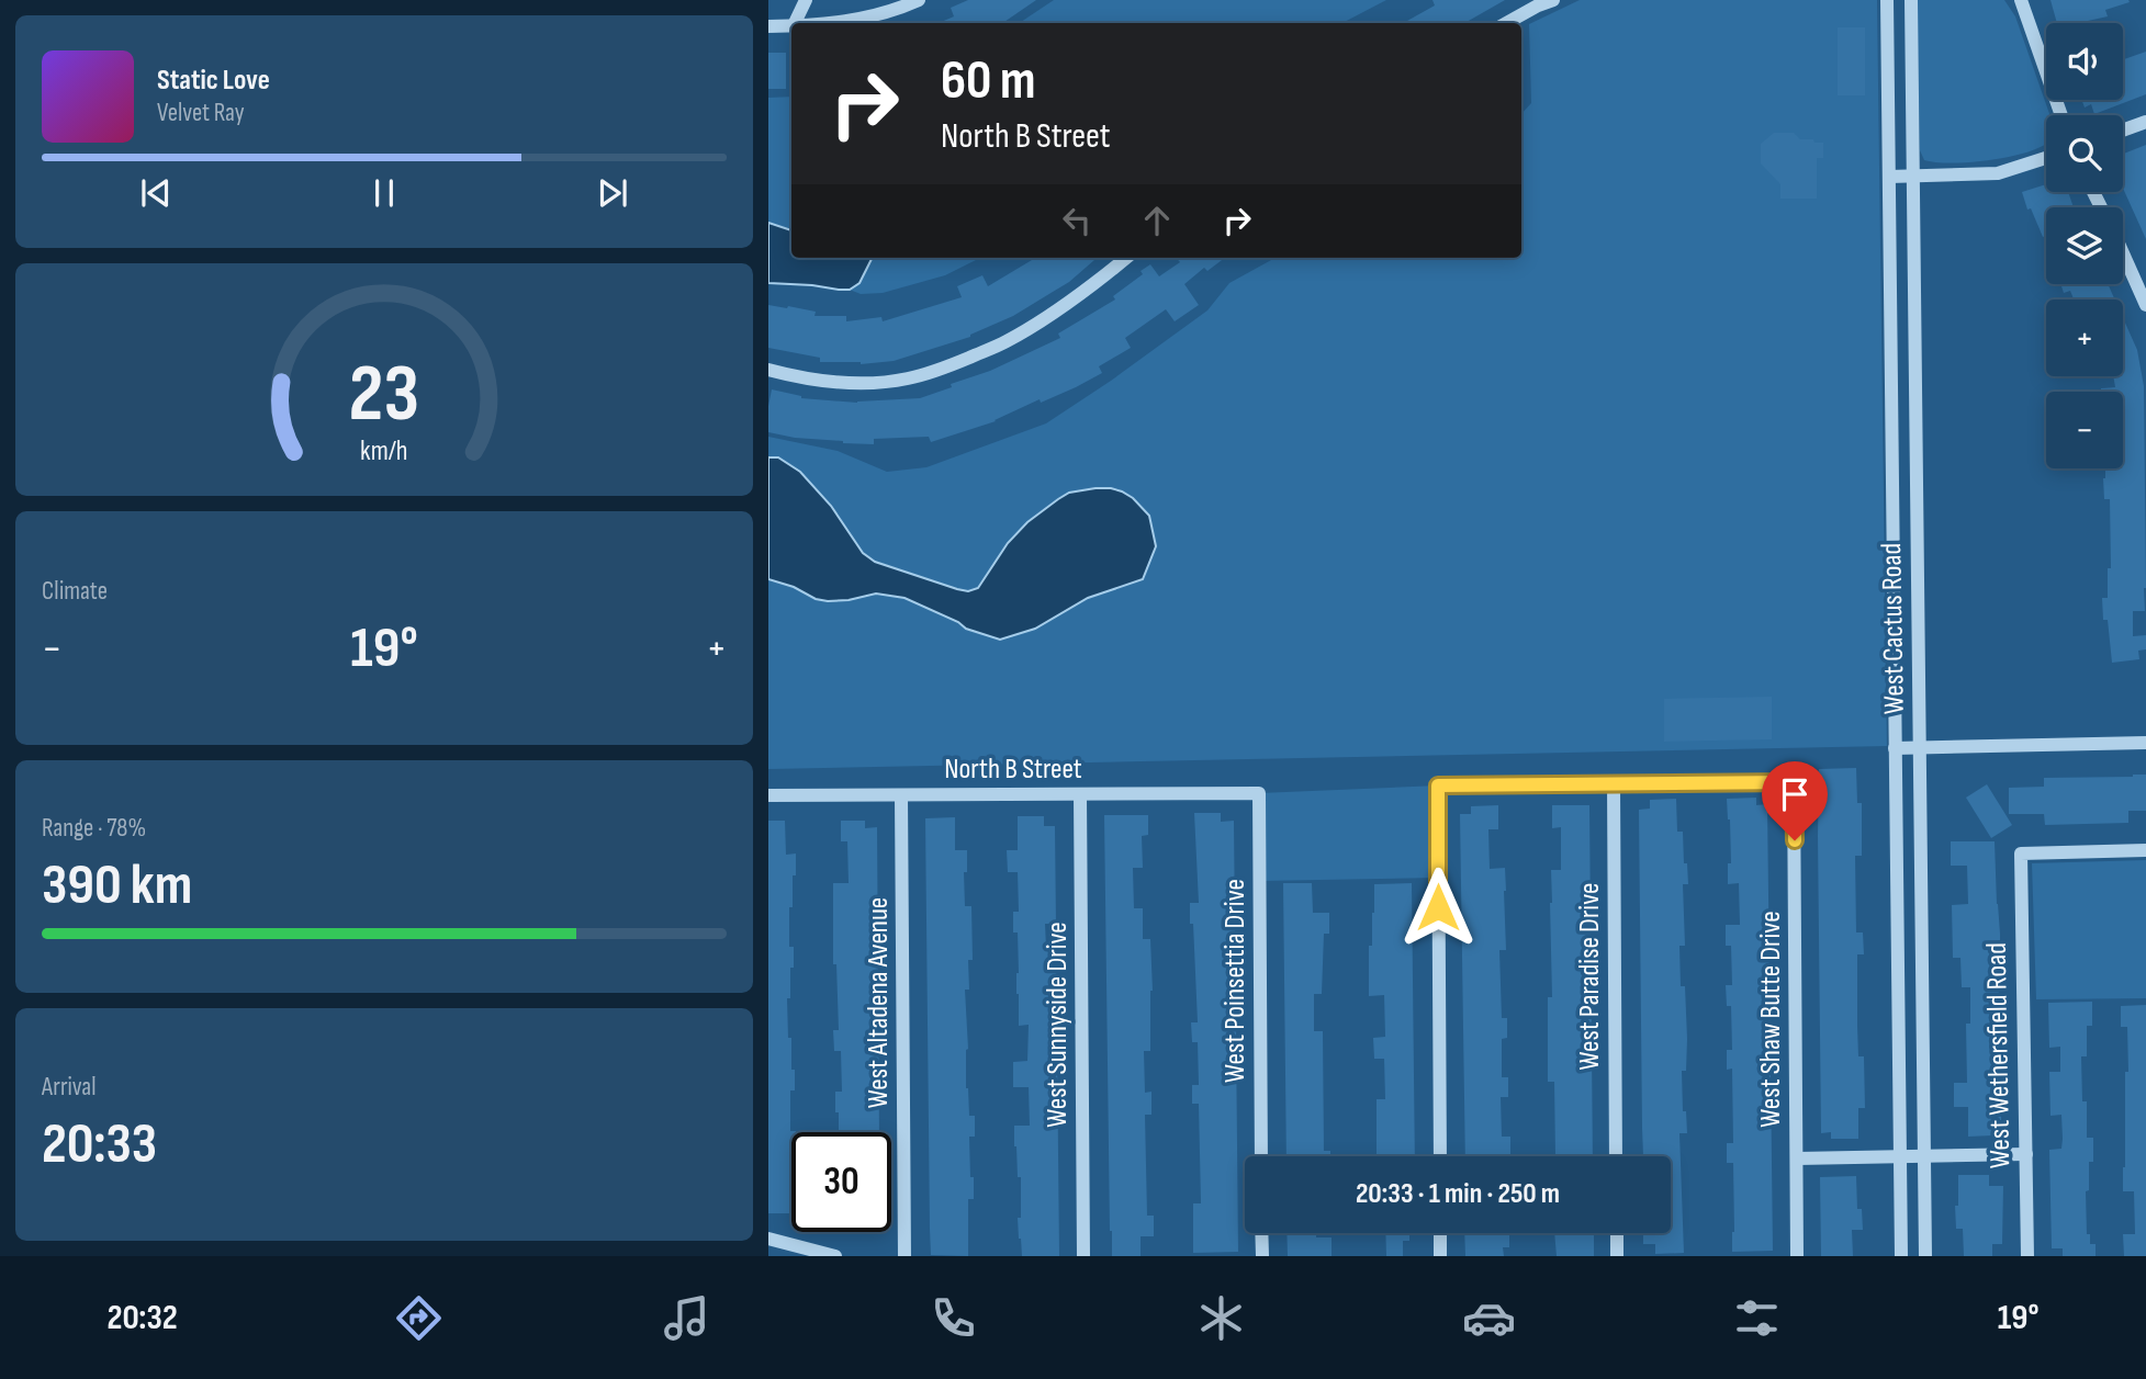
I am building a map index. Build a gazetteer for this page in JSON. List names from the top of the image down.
{
  "streets": {
    "street": [
      "West Cactus Road",
      "North B Street",
      "West Paradise Drive",
      "West Poinsettia Drive",
      "West Altadena Avenue",
      "West Shaw Butte Drive",
      "West Sunnyside Drive",
      "West Wethersfield Road"
    ]
  },
  "crossings": [
    ["North B Street", "West Poinsettia Drive"],
    ["North B Street", "West Altadena Avenue"],
    ["North B Street", "West Sunnyside Drive"],
    ["West Paradise Drive", "West Shaw Butte Drive"]
  ],
  "page": {
    "map_buttons": ["+", "−"],
    "turn": ["60 m", "North B Street"],
    "song": ["Static Love", "Velvet Ray"],
    "tile": [
      "Climate",
      ["Range · 78%", "390 km"],
      ["Arrival", "20:33"]
    ],
    "heat": ["−", "19°", "+"],
    "limit": "30",
    "trip": "20:33 · 1 min · 250 m",
    "tabs": ["20:32", "19°"],
    "gauge": ["23", "km/h"]
  }
}
